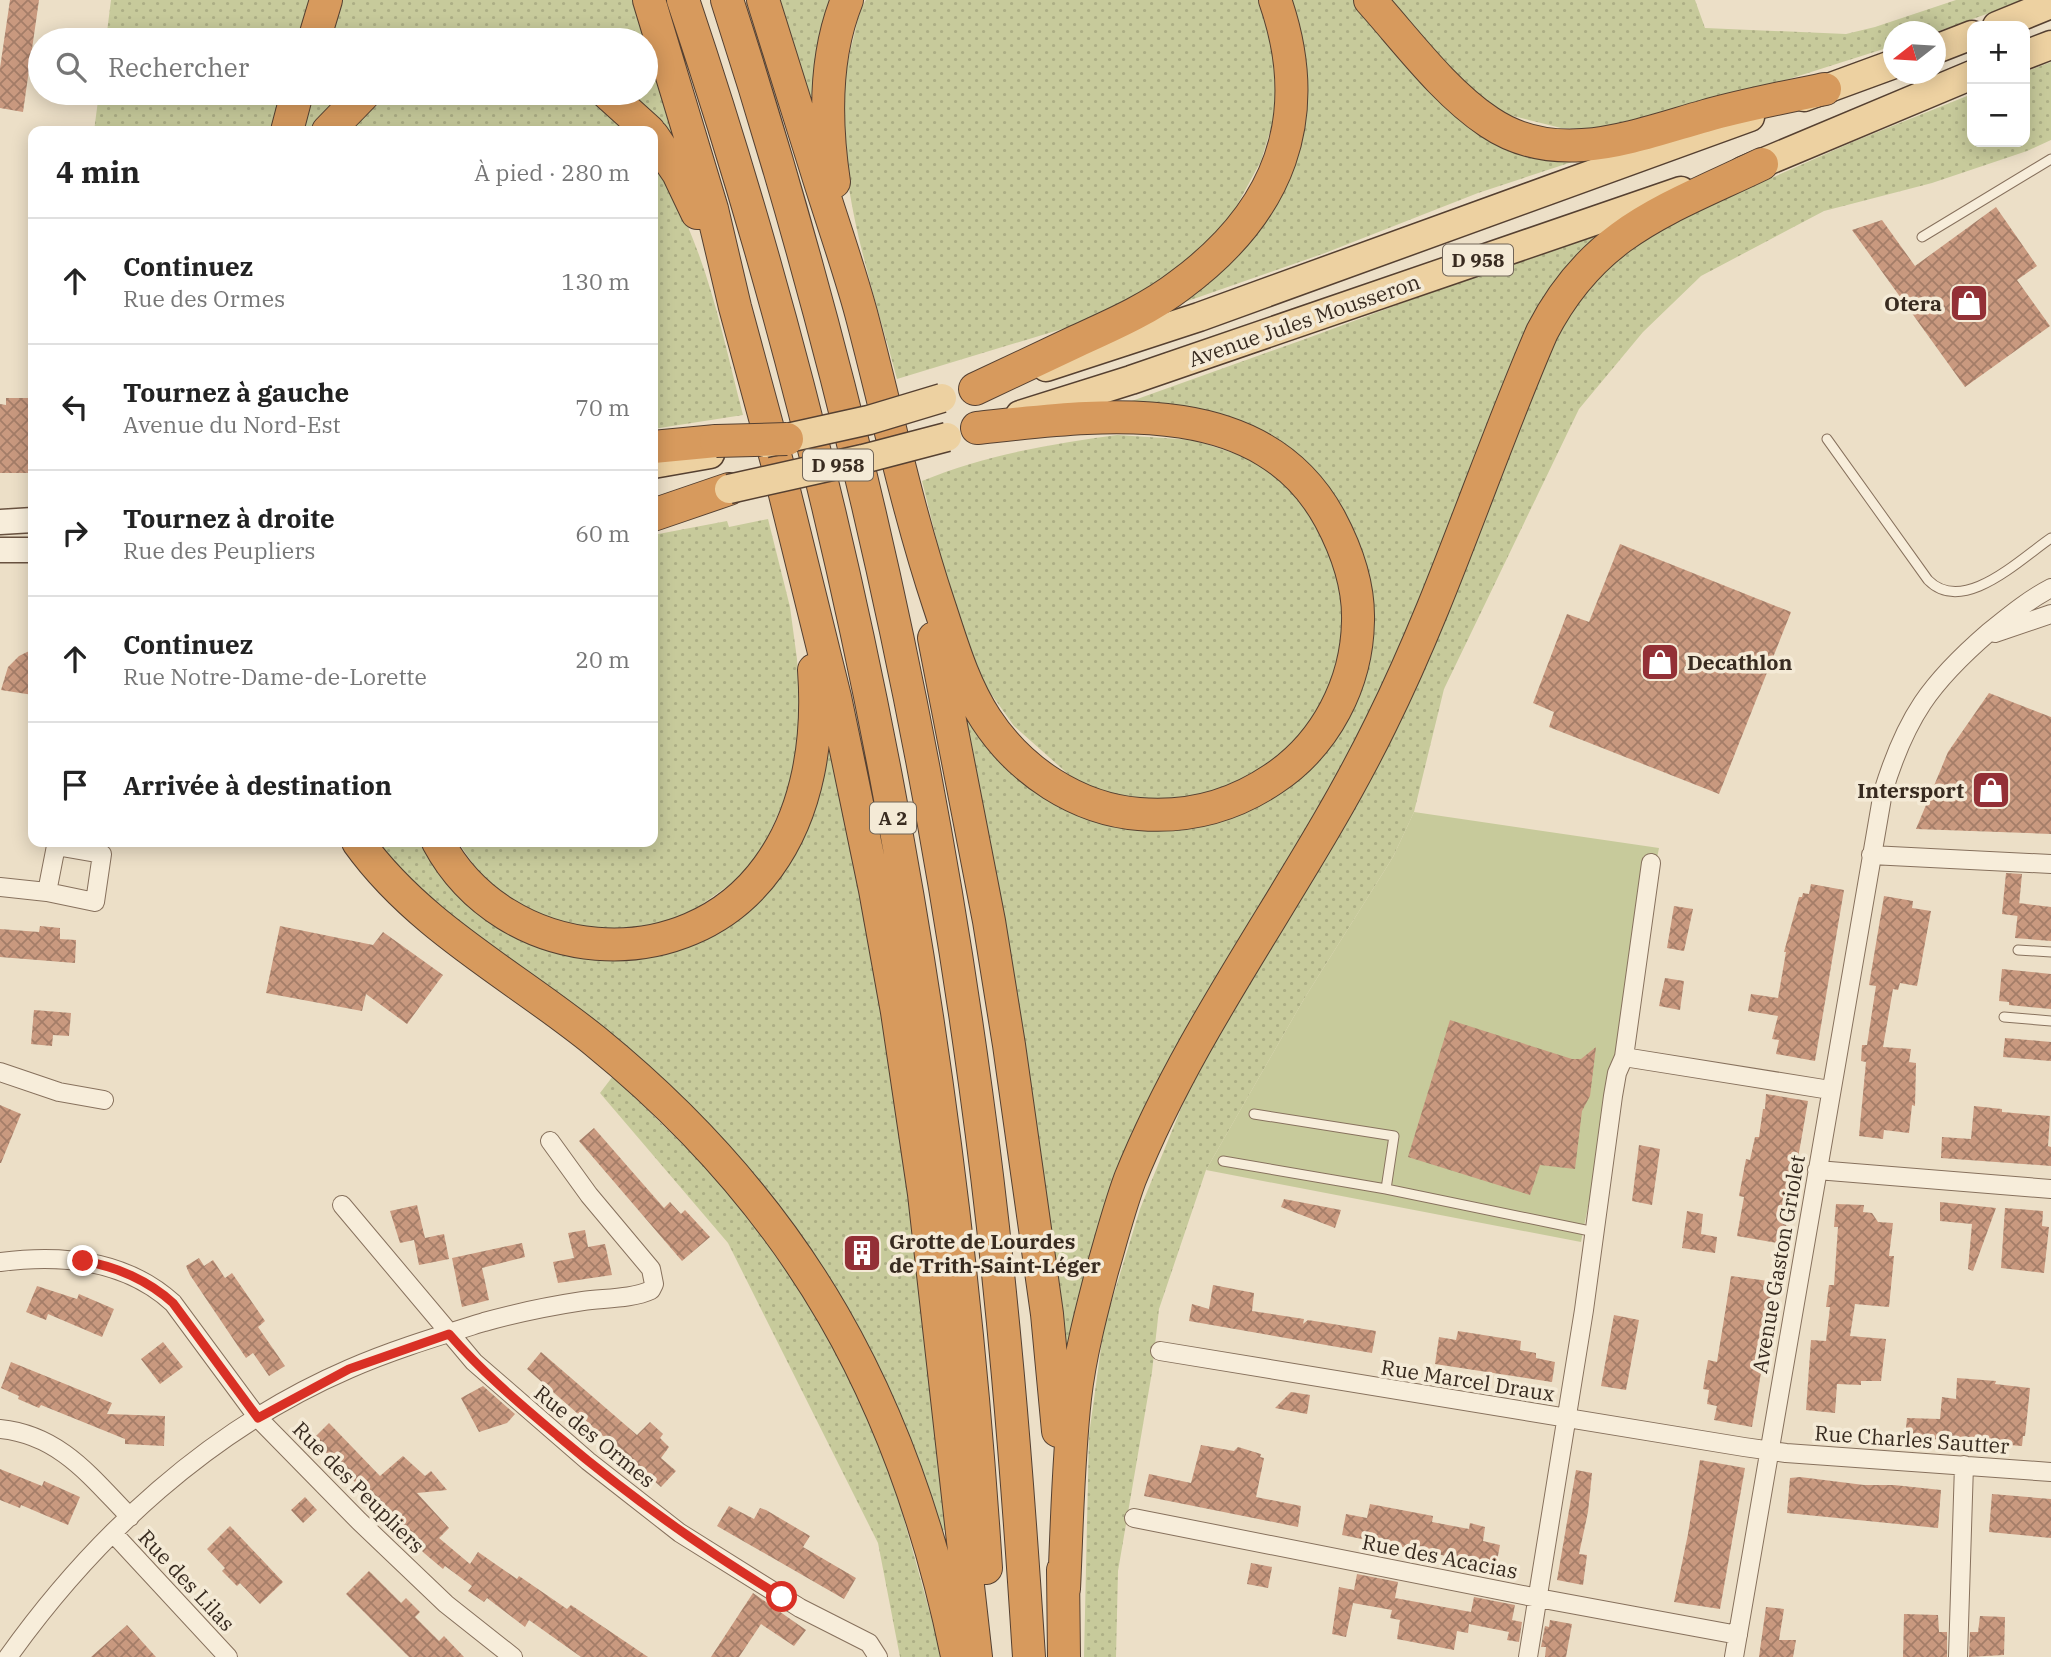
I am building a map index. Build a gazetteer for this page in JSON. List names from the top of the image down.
{
  "streets": {
    "highway": ["A 2"],
    "main road": ["D 958", "Avenue Jules Mousseron"],
    "street": [
      "Avenue Gaston Griolet",
      "Rue Marcel Draux",
      "Rue des Ormes",
      "Rue Charles Sautter",
      "Rue des Peupliers",
      "Rue des Acacias",
      "Rue des Lilas"
    ]
  },
  "crossings": [
    ["D 958", "Avenue Jules Mousseron"],
    ["Avenue Gaston Griolet", "Rue Marcel Draux"],
    ["Avenue Gaston Griolet", "Rue Charles Sautter"],
    ["Avenue Gaston Griolet", "Rue des Acacias"],
    ["Rue Marcel Draux", "Rue Charles Sautter"]
  ],
  "places": {
    "shop": ["Otera", "Decathlon", "Intersport"],
    "building": ["Grotte de Lourdes de Trith-Saint-Léger"]
  },
  "north": "left",
  "page": {
    "map_buttons": ["+", "−"],
    "search": "Rechercher",
    "heading": ["4 min", "À pied · 280 m"],
    "list": [
      ["Continuez", "Rue des Ormes", "130 m"],
      ["Tournez à gauche", "Avenue du Nord-Est", "70 m"],
      ["Tournez à droite", "Rue des Peupliers", "60 m"],
      ["Continuez", "Rue Notre-Dame-de-Lorette", "20 m"],
      "Arrivée à destination"
    ]
  }
}
